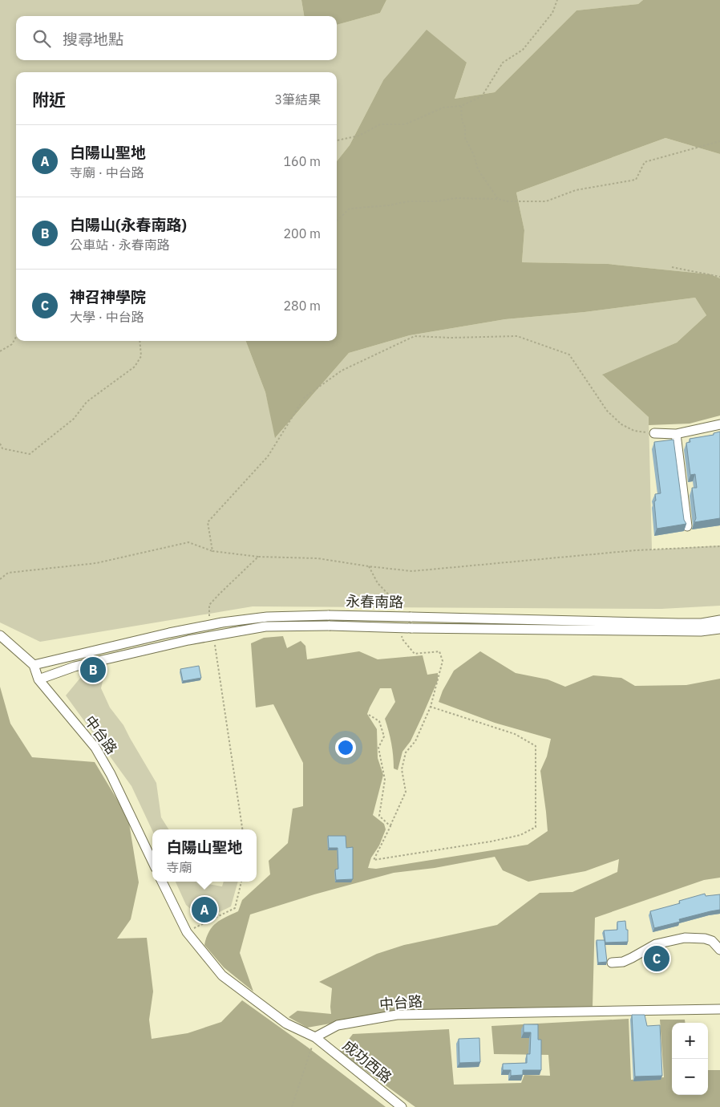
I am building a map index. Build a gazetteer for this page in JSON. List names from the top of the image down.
{
  "streets": {
    "street": ["永春南路", "中台路", "成功西路"]
  },
  "crossings": [
    ["永春南路", "中台路"],
    ["中台路", "成功西路"]
  ],
  "page": {
    "search": "搜尋地點",
    "heading": ["附近", "3筆結果"],
    "list": [
      {
        "mark": "A",
        "name": "白陽山聖地",
        "note": "寺廟 · 中台路",
        "value": "160 m"
      },
      {
        "mark": "B",
        "name": "白陽山(永春南路)",
        "note": "公車站 · 永春南路",
        "value": "200 m"
      },
      {
        "mark": "C",
        "name": "神召神學院",
        "note": "大學 · 中台路",
        "value": "280 m"
      }
    ],
    "pins": ["B", "A", "C"],
    "popup": ["白陽山聖地", "寺廟"],
    "map_buttons": ["+", "−"]
  }
}
